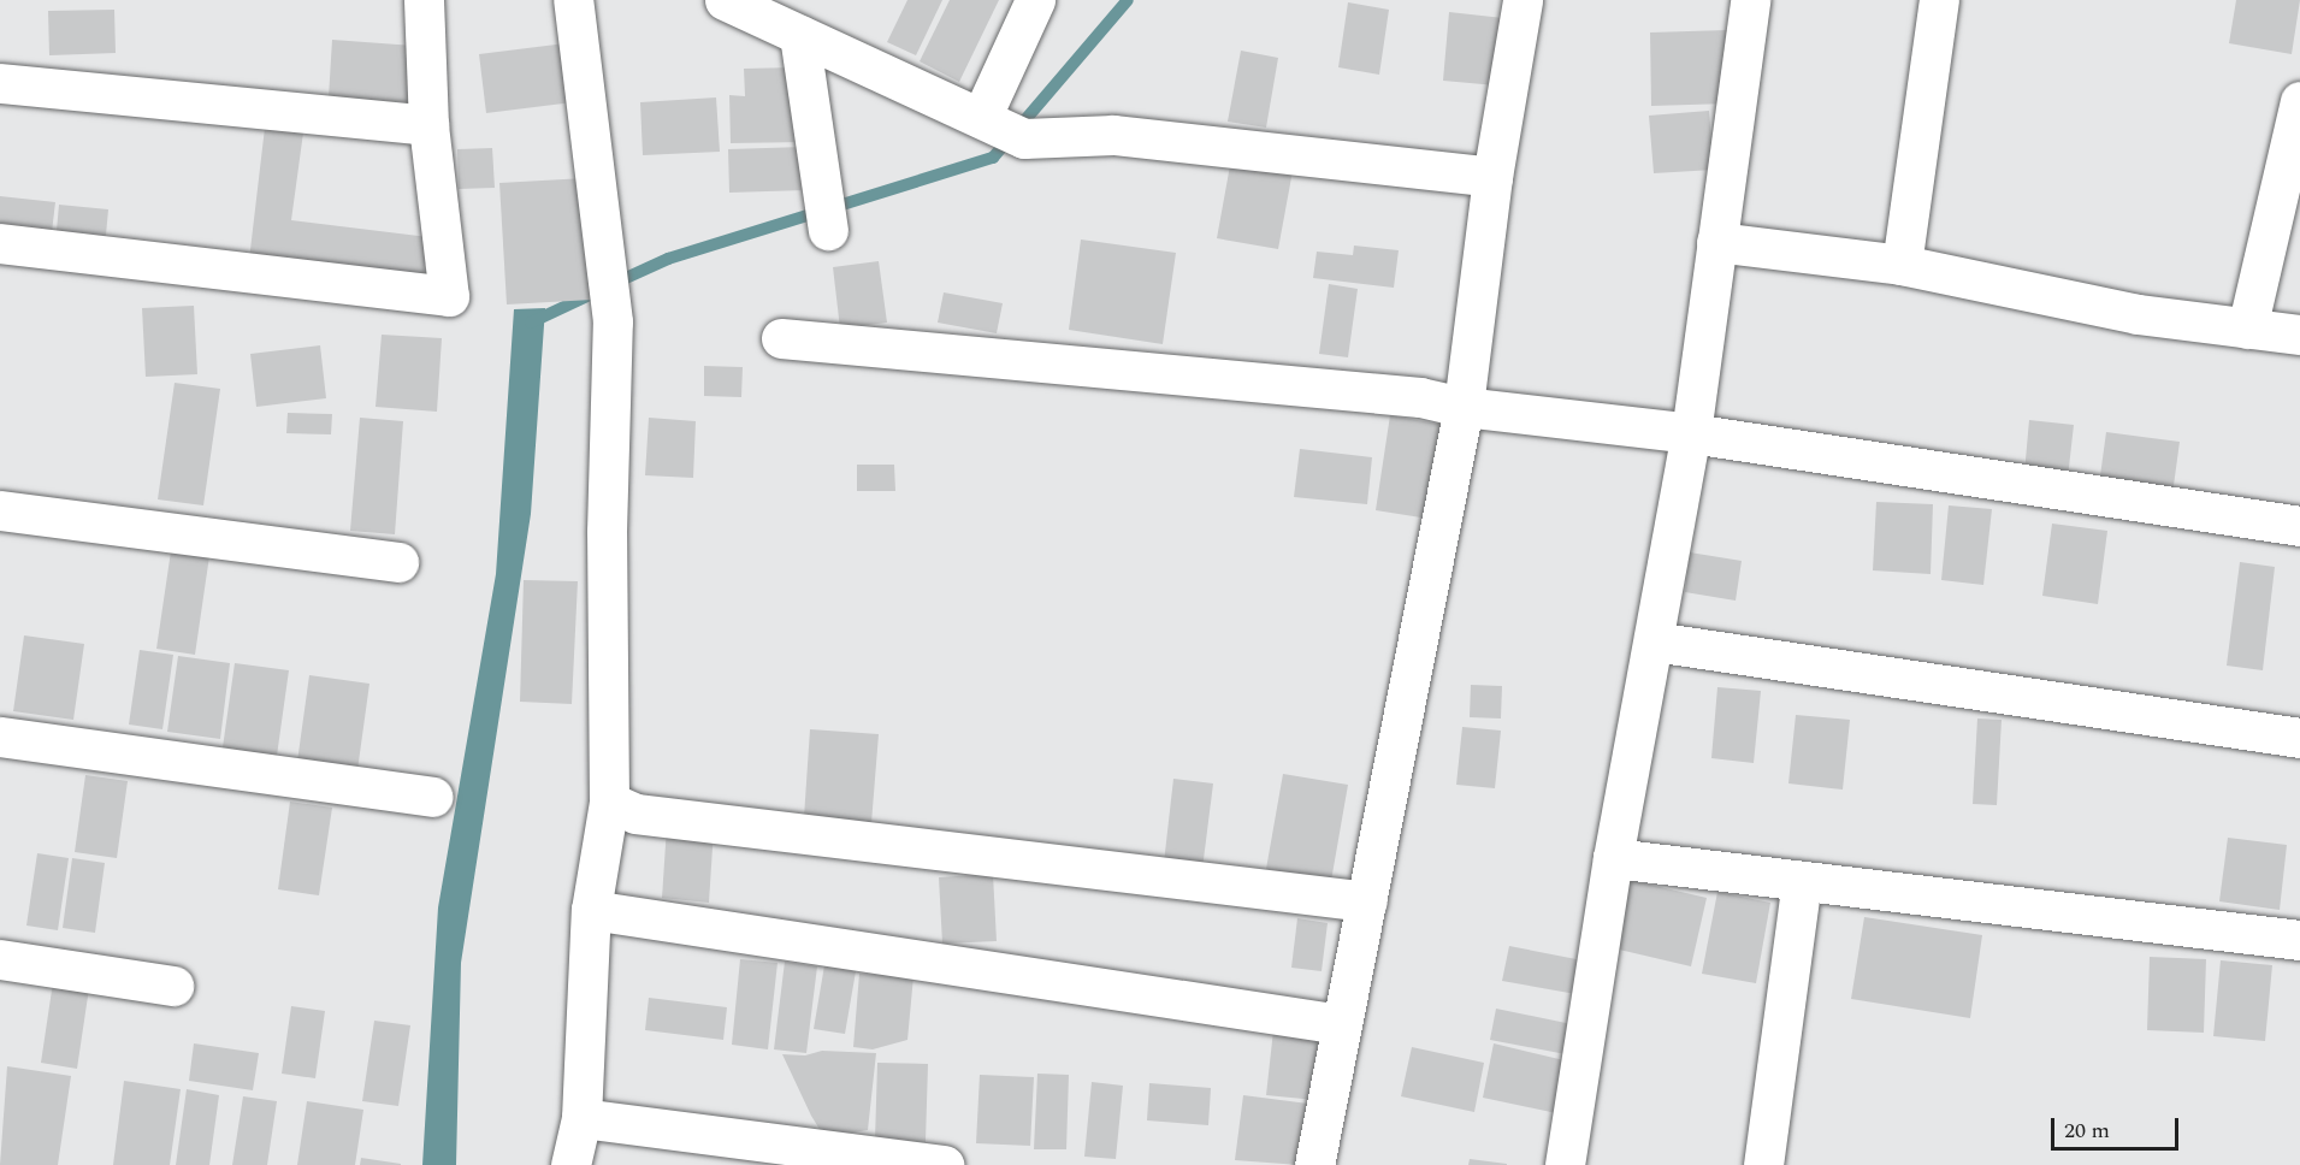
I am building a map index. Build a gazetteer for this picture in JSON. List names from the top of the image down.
{
  "scale_bar": "20 m"
}
